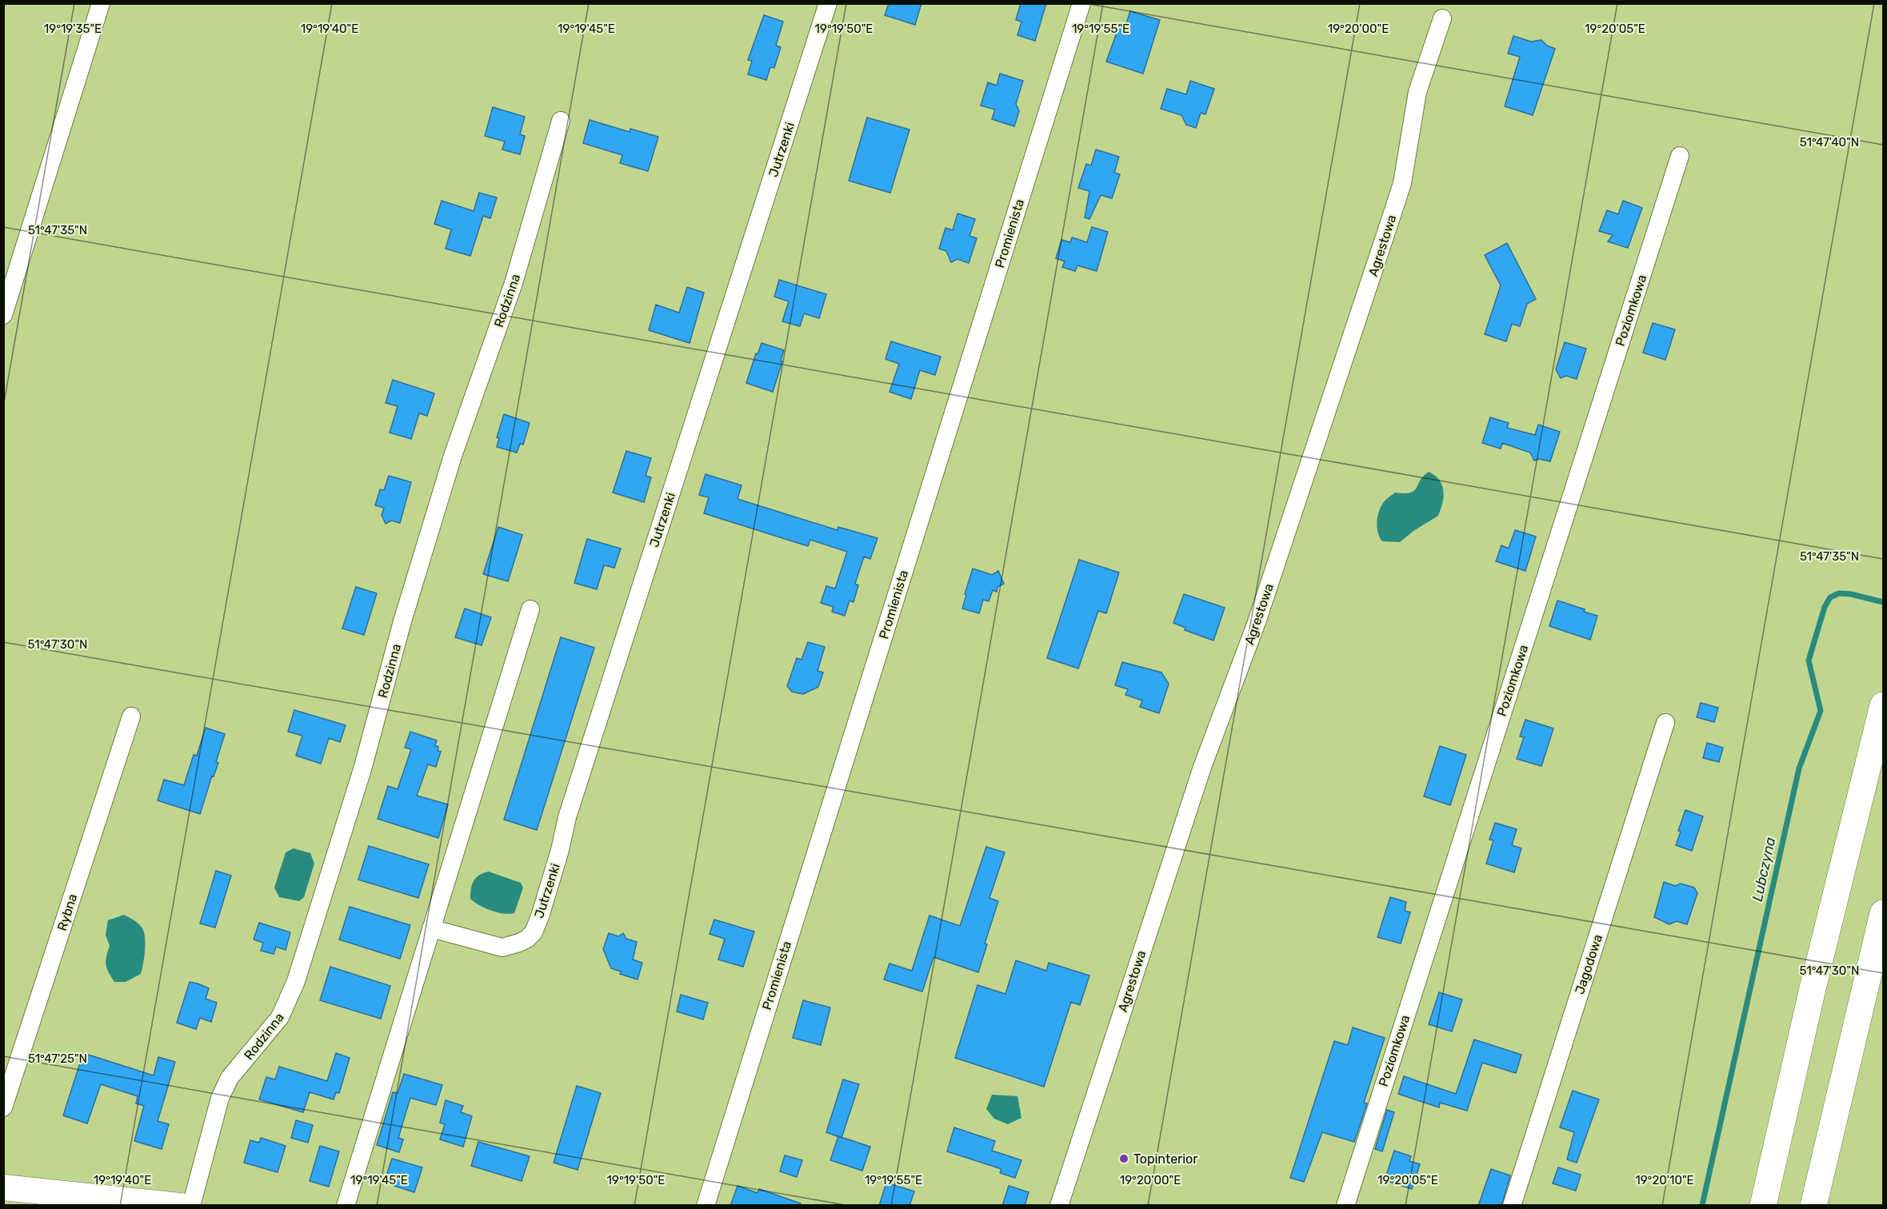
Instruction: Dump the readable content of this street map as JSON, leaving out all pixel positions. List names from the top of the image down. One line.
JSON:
{"streets":{"street":["Jutrzenki","Promienista","Agrestowa","Rodzinna","Poziomkowa","Rybna","Jagodowa"]},"water":["Lubczyna"],"places":["Topinterior"],"coordinates":["19°19'35\"E","19°19'40\"E","19°19'45\"E","19°19'50\"E","19°19'55\"E","19°20'00\"E","19°20'05\"E","51°47'40\"N","51°47'35\"N","51°47'30\"N","51°47'25\"N","19°20'10\"E"]}
